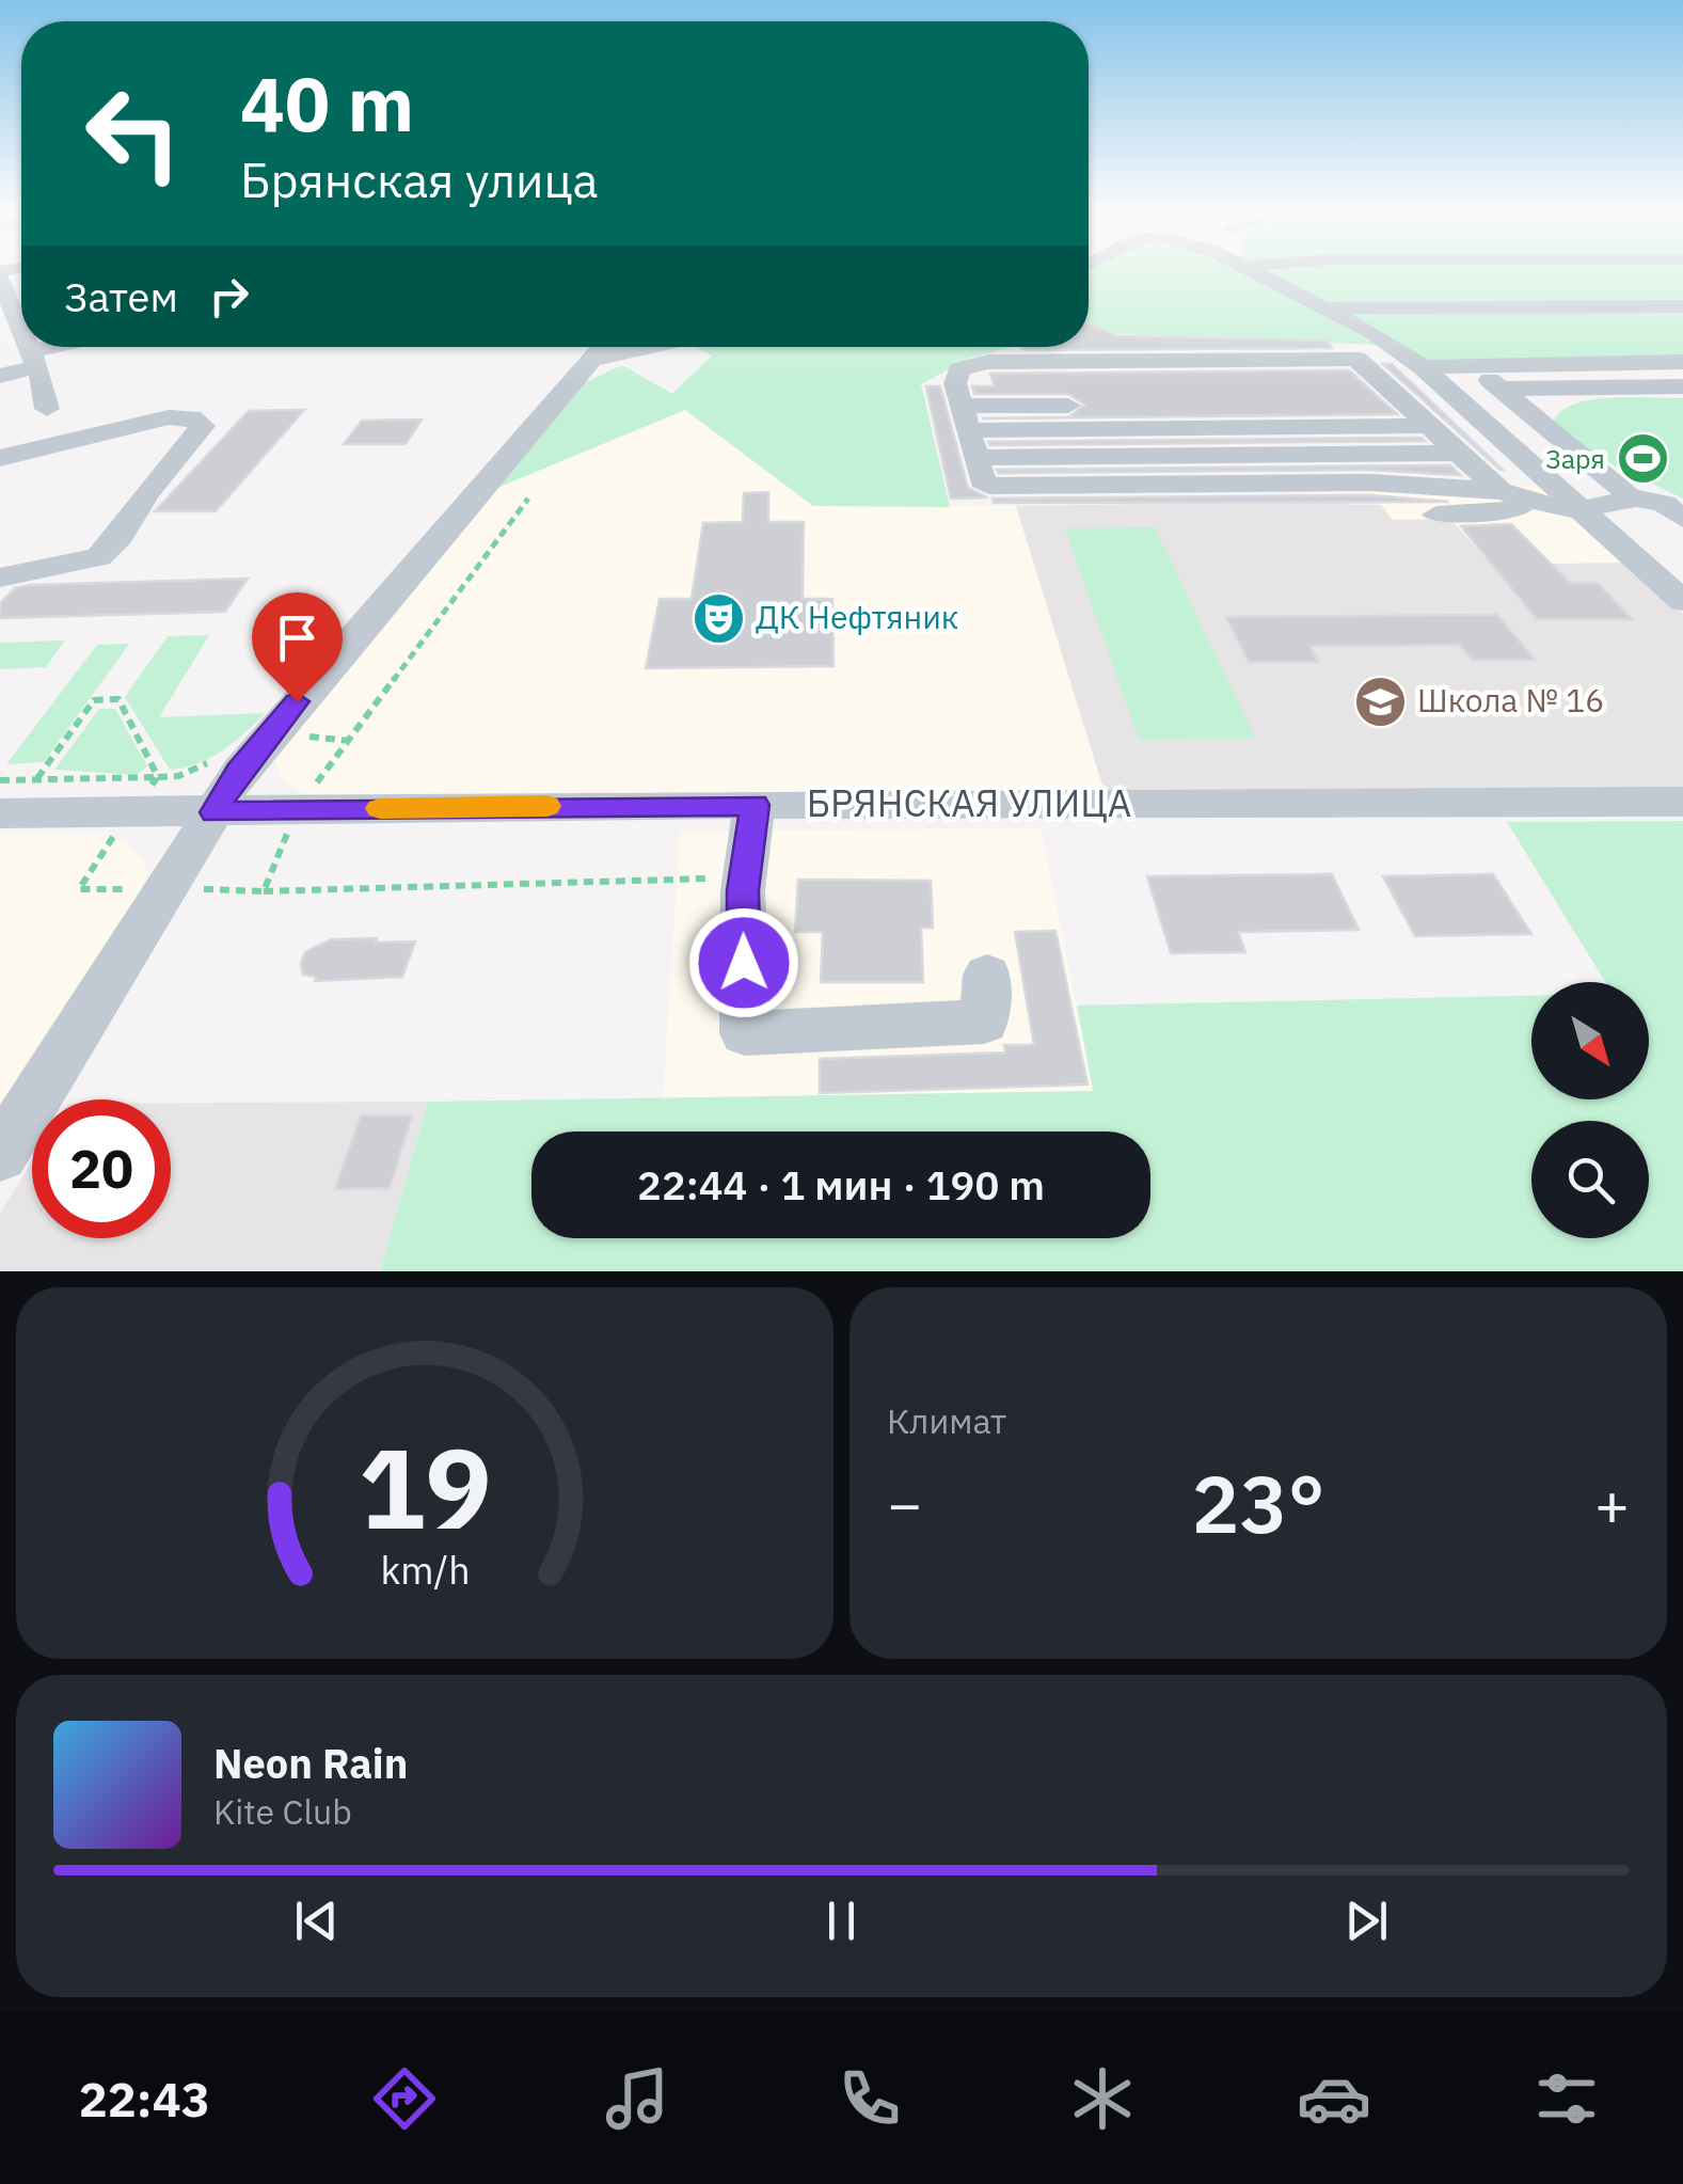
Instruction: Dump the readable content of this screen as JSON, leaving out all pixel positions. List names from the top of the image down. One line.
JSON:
{"streets":{"street":["БРЯНСКАЯ УЛИЦА"]},"places":{"sports":["Заря"],"theatre":["ДК Нефтяник"],"school or university":["Школа № 16"]},"north":"bottom right","page":{"turn":["40 m","Брянская улица"],"then":"Затем","limit":"20","trip":"22:44 · 1 мин · 190 m","tile":"Климат","heat":["−","23°","+"],"song":["Neon Rain","Kite Club"],"tabs":"22:43","gauge":["19","km/h"]}}
